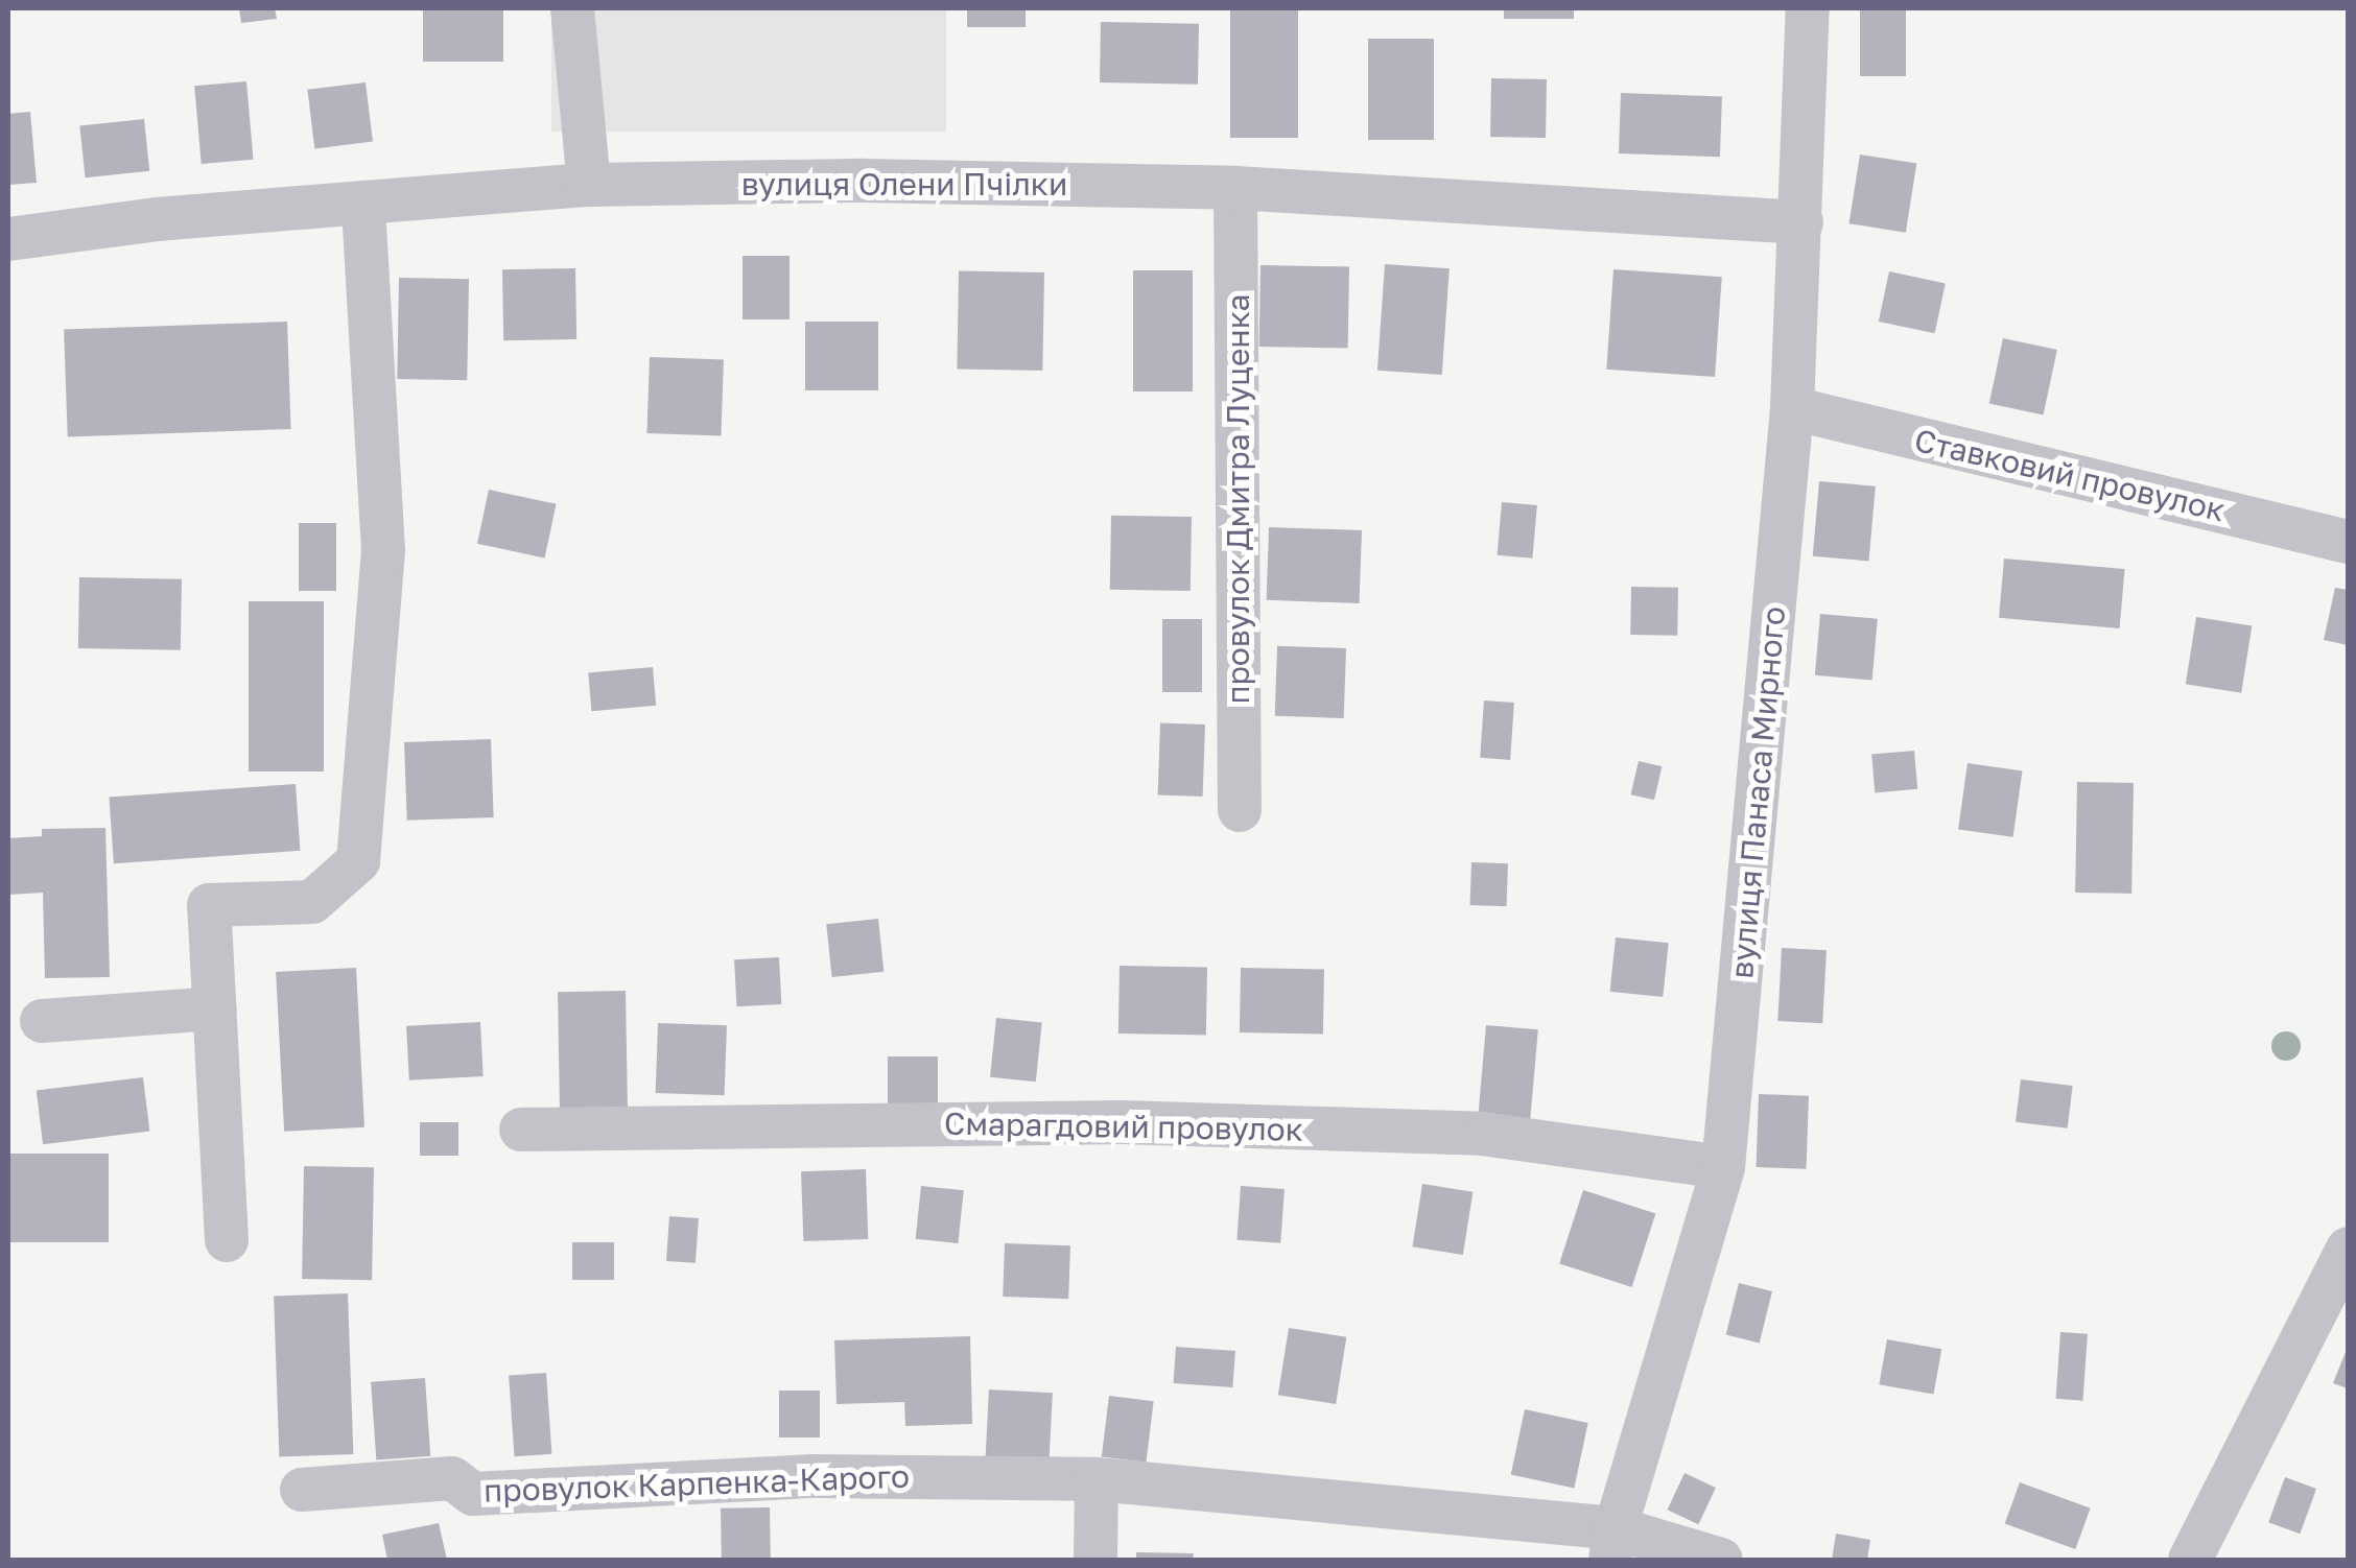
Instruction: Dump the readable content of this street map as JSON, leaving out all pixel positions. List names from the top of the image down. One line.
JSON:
{"streets":{"street":["вулиця Олени Пчілки","Ставковий провулок","провулок Дмитра Луценка","вулиця Панаса Мирного","Смарагдовий провулок","провулок Карпенка-Карого"]},"crossings":[["вулиця Олени Пчілки","провулок Дмитра Луценка"],["вулиця Олени Пчілки","вулиця Панаса Мирного"],["Ставковий провулок","вулиця Панаса Мирного"],["вулиця Панаса Мирного","Смарагдовий провулок"],["вулиця Панаса Мирного","провулок Карпенка-Карого"]]}
